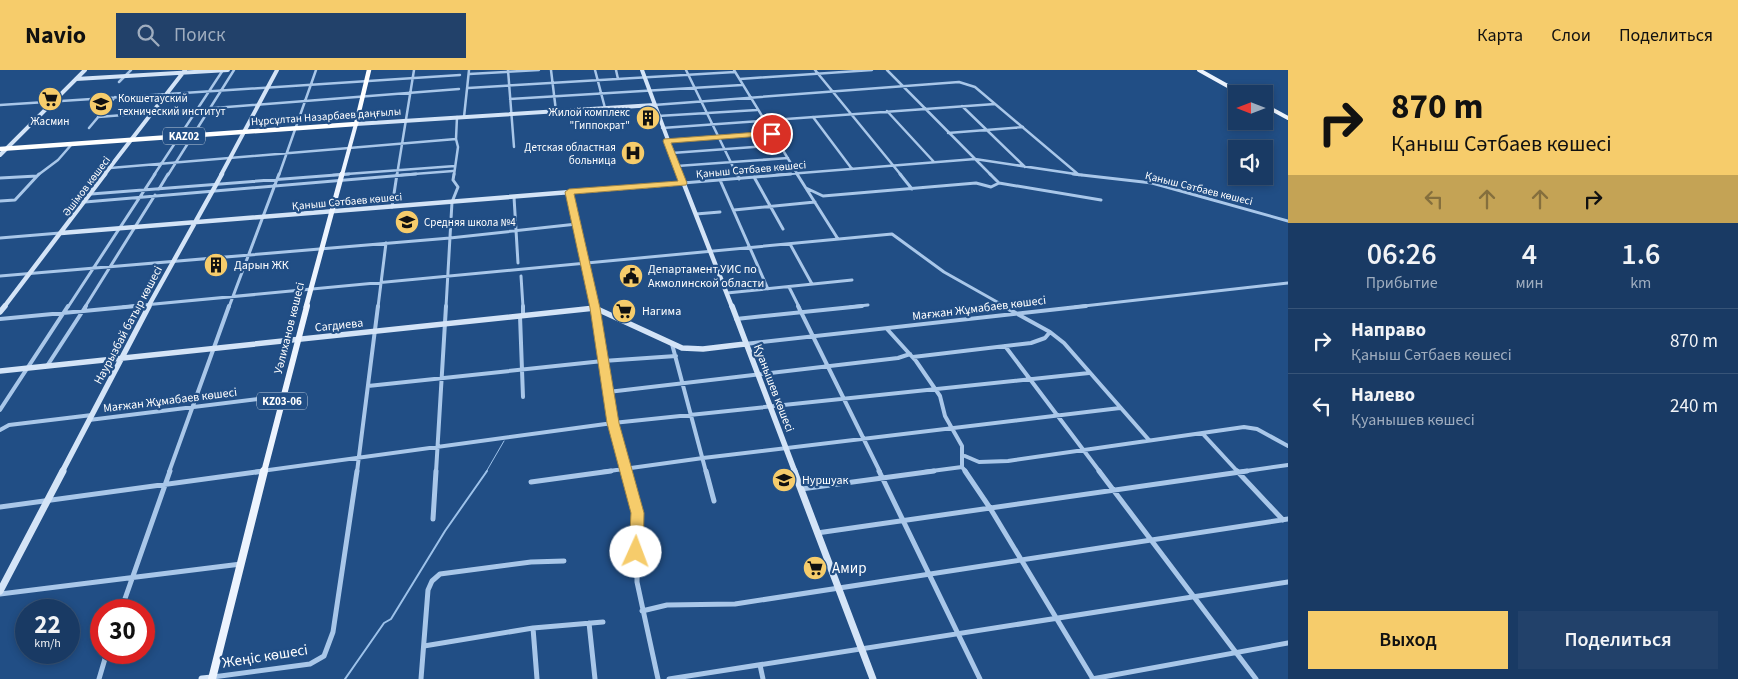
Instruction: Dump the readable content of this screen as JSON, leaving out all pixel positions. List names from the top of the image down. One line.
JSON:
{"streets":{"highway":["Нұрсұлтан Назарбаев даңғылы","KАZ02","Уәлиханов көшесі"],"main road":["KZ03-06"],"street":["Қаныш Сәтбаев көшесі","Әшімов көшесі","Мағжан Жұмабаев көшесі","Наурызбай батыр көшесі","Сагдиева","Қуанышев көшесі","Жеңіс көшесі"]},"crossings":[["Нұрсұлтан Назарбаев даңғылы","Әшімов көшесі"],["Нұрсұлтан Назарбаев даңғылы","Наурызбай батыр көшесі"],["Нұрсұлтан Назарбаев даңғылы","Уәлиханов көшесі"],["Нұрсұлтан Назарбаев даңғылы","Қуанышев көшесі"],["Қаныш Сәтбаев көшесі","Әшімов көшесі"],["Қаныш Сәтбаев көшесі","Наурызбай батыр көшесі"],["Қаныш Сәтбаев көшесі","Уәлиханов көшесі"],["Қаныш Сәтбаев көшесі","Қуанышев көшесі"],["Мағжан Жұмабаев көшесі","Наурызбай батыр көшесі"],["Мағжан Жұмабаев көшесі","Уәлиханов көшесі"],["Мағжан Жұмабаев көшесі","Қуанышев көшесі"],["Наурызбай батыр көшесі","Сагдиева"],["Сагдиева","Уәлиханов көшесі"],["Уәлиханов көшесі","Жеңіс көшесі"]],"places":{"supermarket":["Жасмин","Нагима","Амир"],"school or university":["Кокшетауский технический институт","Средняя школа №4","Нуршуак"],"building":["Жилой комплекс \"Гиппократ\"","Дарын ЖК"],"hospital":["Детская областная больница"],"public building":["Департамент УИС по Акмолинской области"]},"north":"left","page":{"header":"Navio","search":"Поиск","nav":["Карта","Слои","Поделиться"],"turn":["870 m","Қаныш Сәтбаев көшесі"],"eta":["06:26","Прибытие","4","мин","1.6","km"],"list":[{"name":"Направо","note":"Қаныш Сәтбаев көшесі","value":"870 m"},{"name":"Налево","note":"Қуанышев көшесі","value":"240 m"}],"speed":"22 km/h","limit":"30","buttons":["Выход","Поделиться"]}}
